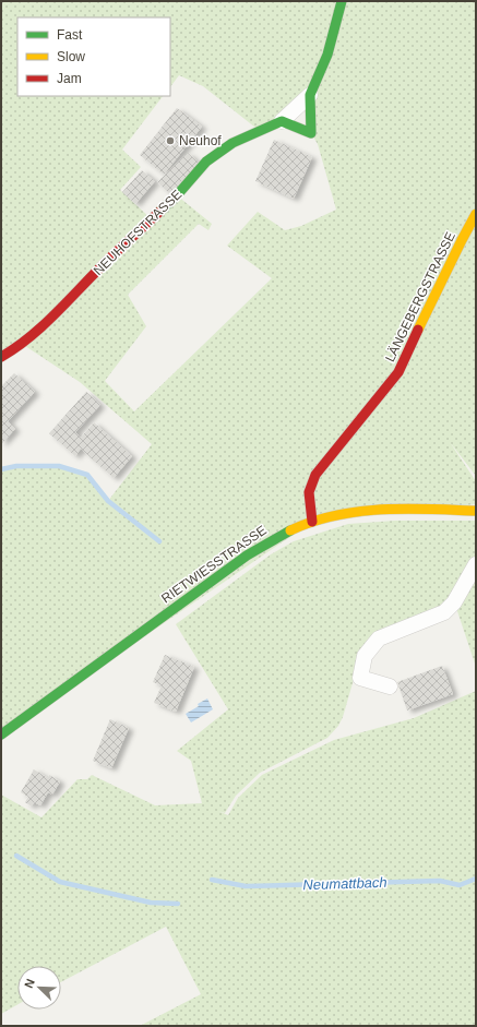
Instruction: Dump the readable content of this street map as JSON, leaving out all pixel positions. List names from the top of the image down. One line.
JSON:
{"streets":{"street":["NEUHOFSTRASSE","LÄNGEBERGSTRASSE","RIETWIESSTRASSE"]},"crossings":[["LÄNGEBERGSTRASSE","RIETWIESSTRASSE"]],"water":["Neumattbach"],"places":["Neuhof"],"legend":["Fast","Slow","Jam"],"north":"top left"}
